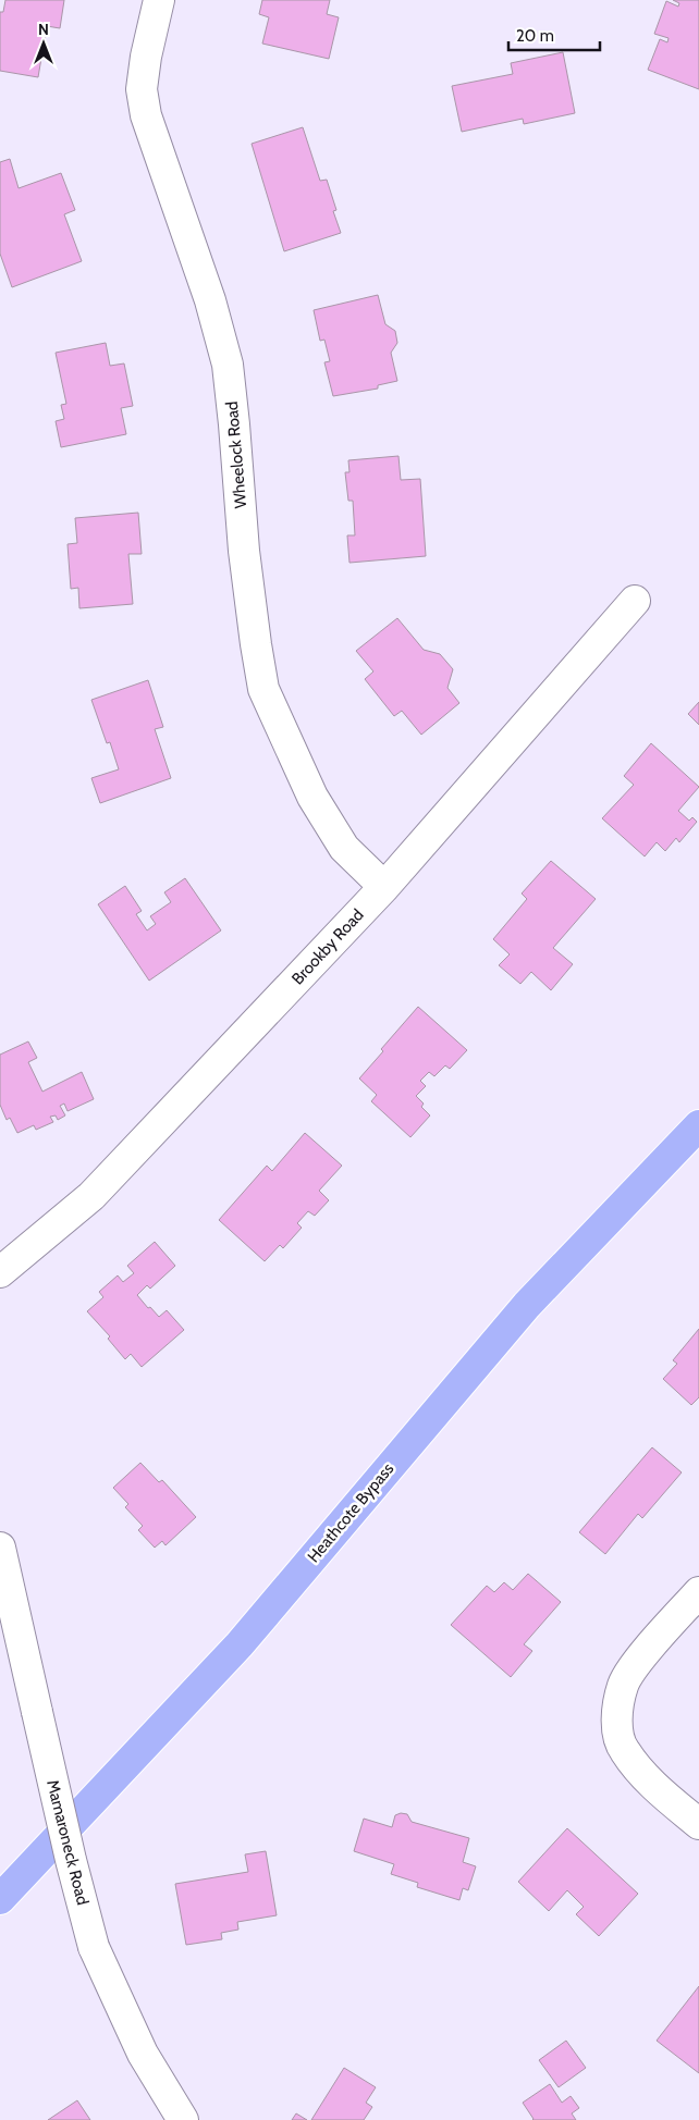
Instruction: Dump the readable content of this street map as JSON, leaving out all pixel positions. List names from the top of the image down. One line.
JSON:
{"streets":{"main road":["Heathcote Bypass"],"street":["Wheelock Road","Brookby Road","Mamaroneck Road"]},"crossings":[["Wheelock Road","Brookby Road"]],"scale_bar":"20 m","north":"top"}
